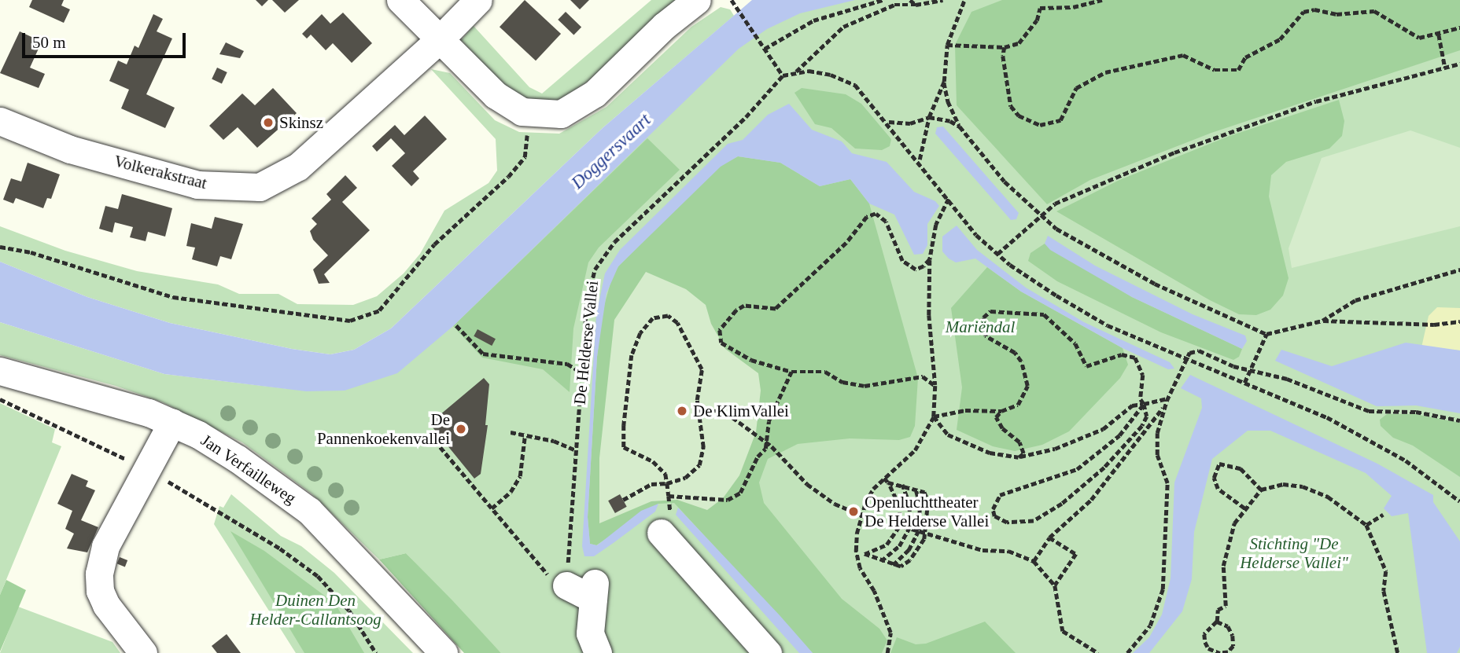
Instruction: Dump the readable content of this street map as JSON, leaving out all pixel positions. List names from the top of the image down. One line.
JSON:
{"streets":{"street":["Volkerakstraat","Jan Verfailleweg"],"path":["De Helderse Vallei"]},"water":["Doggersvaart"],"parks":["Mariëndal","Stichting \"De Helderse Vallei\"","Duinen Den Helder-Callantsoog"],"places":["Skinsz","De KlimVallei","De Pannenkoekenvallei","Openluchttheater De Helderse Vallei"],"scale_bar":"50 m"}
